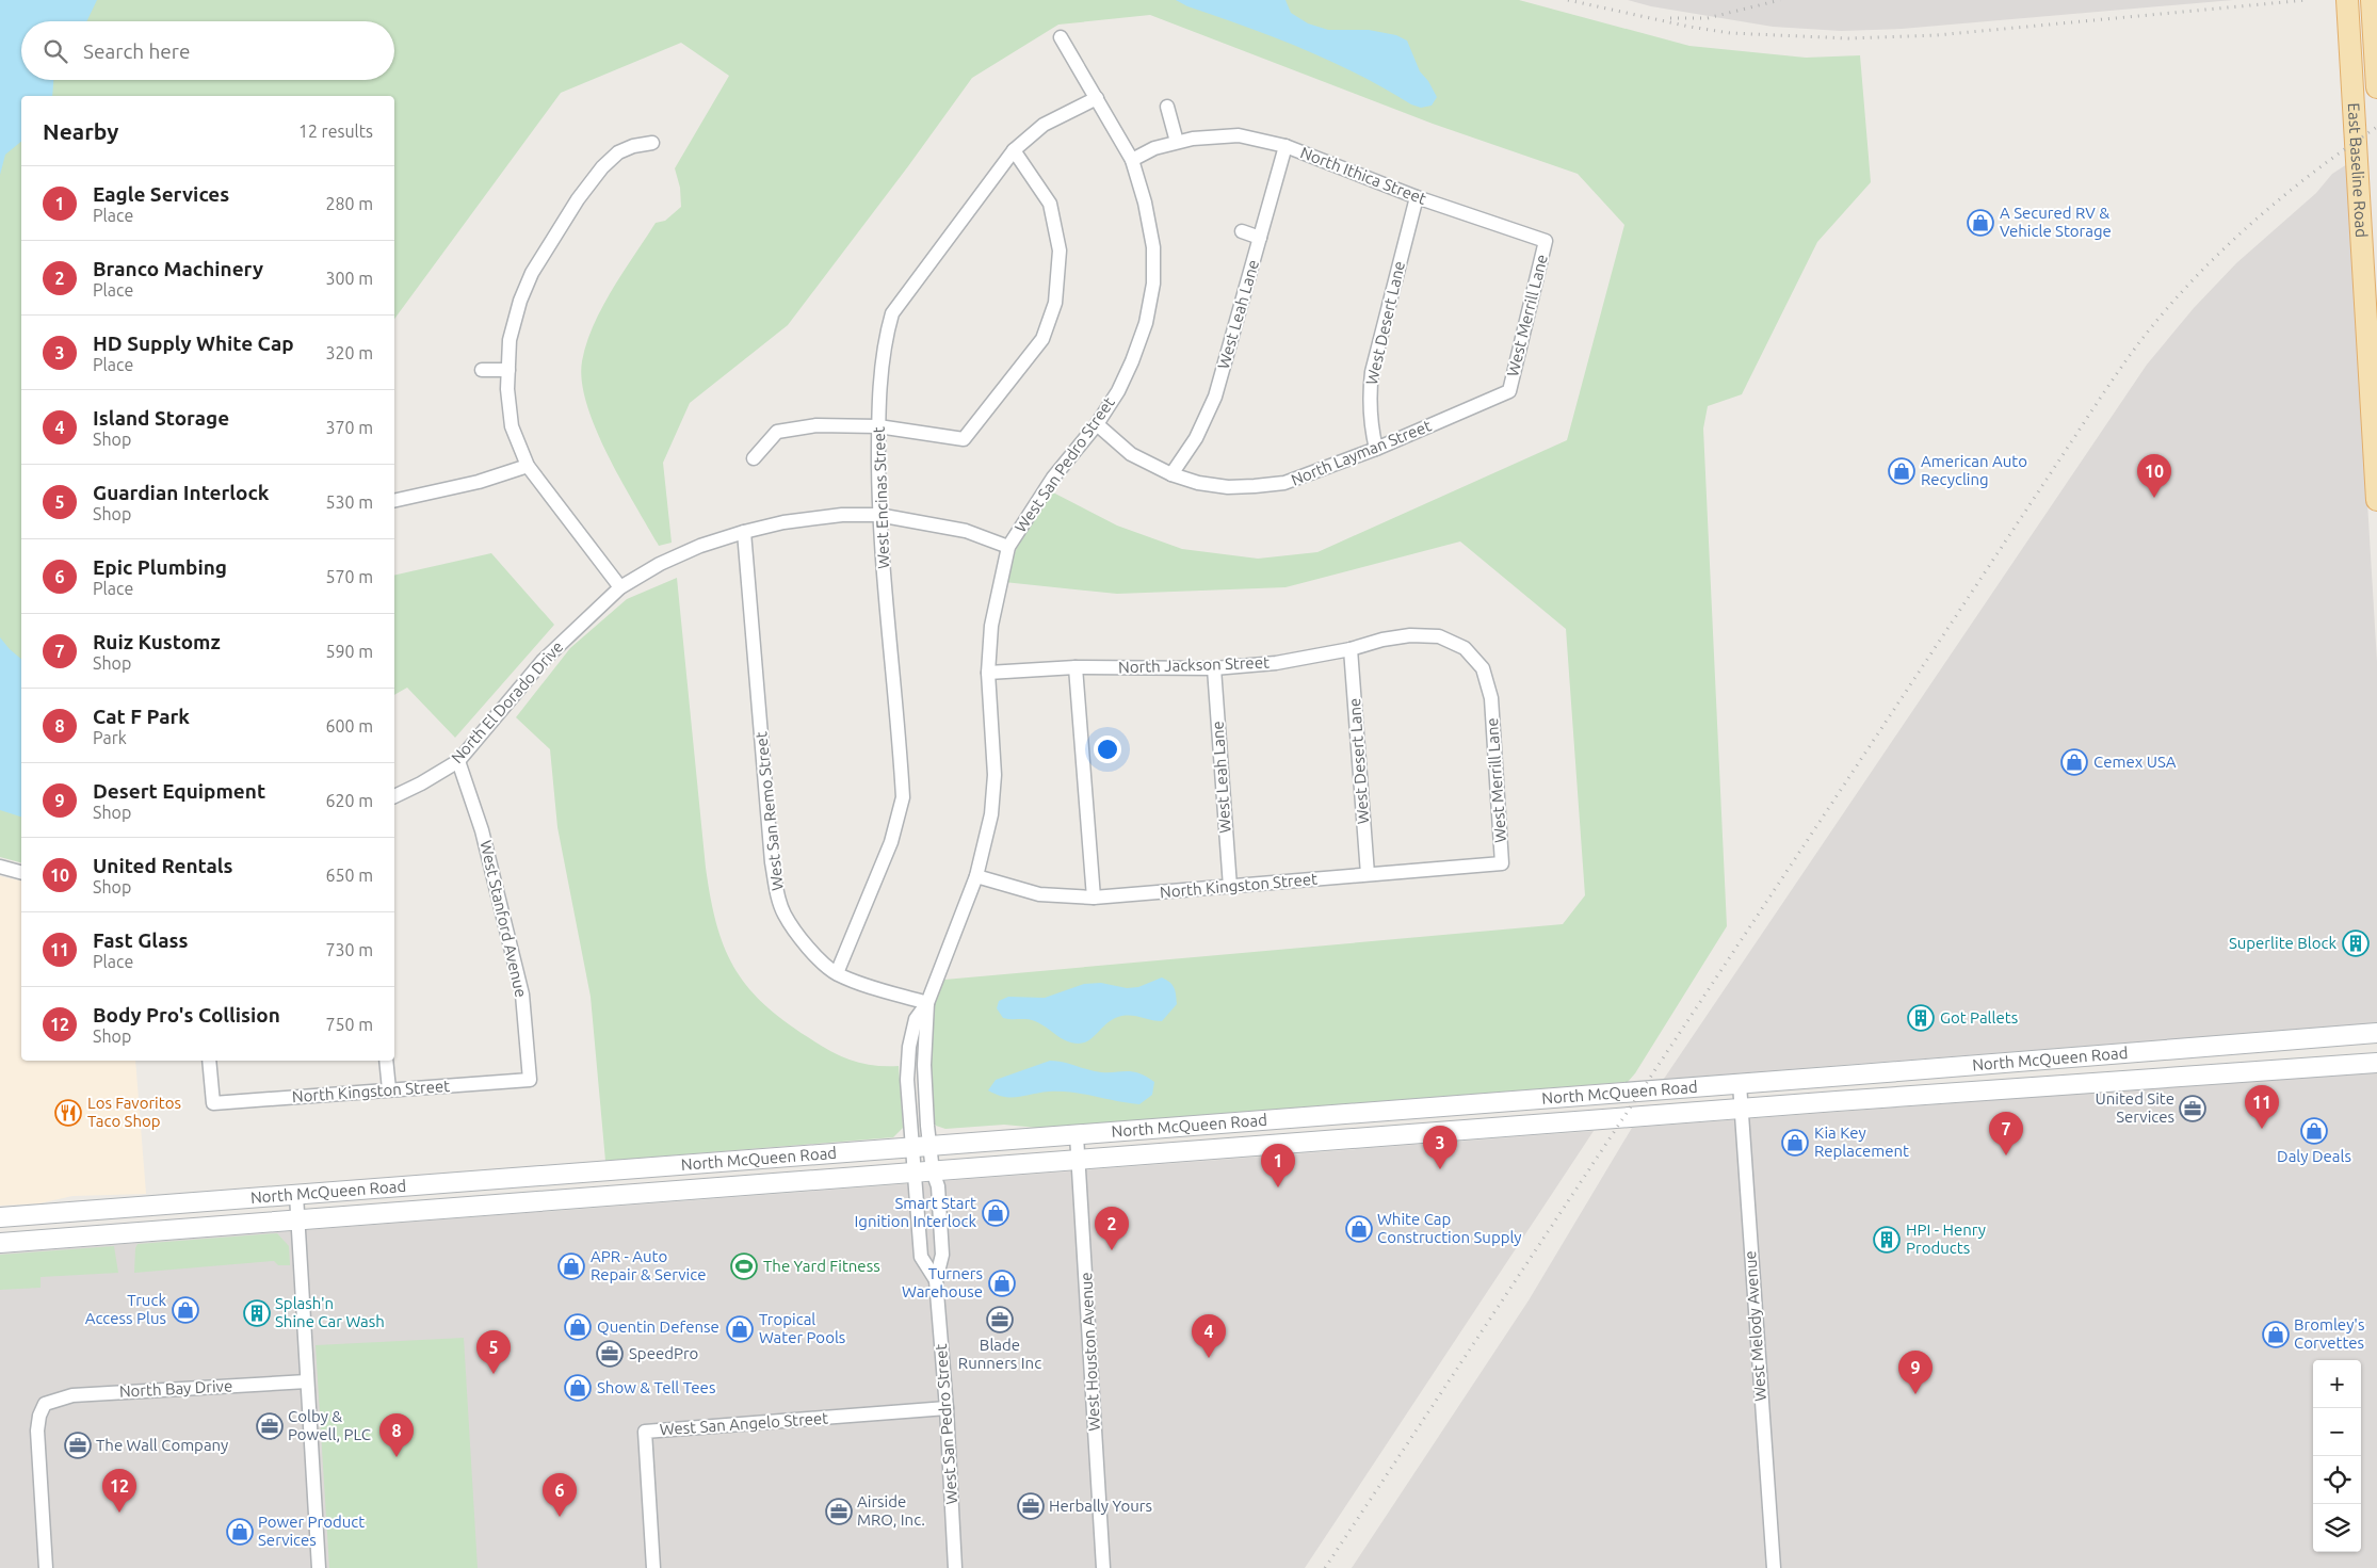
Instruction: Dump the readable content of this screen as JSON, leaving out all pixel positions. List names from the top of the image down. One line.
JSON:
{"streets":{"main road":["East Baseline Road","North McQueen Road"],"street":["North Ithica Street","West Leah Lane","West Merrill Lane","West Desert Lane","North Layman Street","West San Pedro Street","West Encinas Street","North Jackson Street","North El Dorado Drive","West San Remo Street","North Kingston Street","West Stanford Avenue","West Melody Avenue","West Houston Avenue","North Bay Drive","West San Angelo Street"]},"crossings":[["North Ithica Street","West Leah Lane"],["North Ithica Street","West Merrill Lane"],["North Ithica Street","West Desert Lane"],["North Ithica Street","West San Pedro Street"],["West Leah Lane","North Layman Street"],["West Leah Lane","North Jackson Street"],["West Leah Lane","North Kingston Street"],["West Merrill Lane","North Layman Street"],["West Merrill Lane","North Jackson Street"],["West Merrill Lane","North Kingston Street"],["West Desert Lane","North Layman Street"],["West Desert Lane","North Jackson Street"],["West Desert Lane","North Kingston Street"],["North Layman Street","West San Pedro Street"],["West San Pedro Street","West Encinas Street"],["West San Pedro Street","North Jackson Street"],["West San Pedro Street","North El Dorado Drive"],["West San Pedro Street","West San Remo Street"],["West San Pedro Street","North Kingston Street"],["West San Pedro Street","North McQueen Road"],["West San Pedro Street","West San Angelo Street"],["West Encinas Street","North El Dorado Drive"],["West Encinas Street","West San Remo Street"],["North El Dorado Drive","West San Remo Street"],["North El Dorado Drive","West Stanford Avenue"],["North Kingston Street","West Stanford Avenue"],["North McQueen Road","West Melody Avenue"],["North McQueen Road","West Houston Avenue"]],"places":{"shop":["A Secured RV & Vehicle Storage","American Auto Recycling","Cemex USA","Daly Deals","Kia Key Replacement","Smart Start Ignition Interlock","White Cap Construction Supply","APR - Auto Repair & Service","Turners Warehouse","Truck Access Plus","Quentin Defense","Tropical Water Pools","Bromley's Corvettes","Show & Tell Tees","Power Product Services"],"building":["Superlite Block","Got Pallets","HPI - Henry Products","Splash'n Shine Car Wash"],"office":["United Site Services","Blade Runners Inc","SpeedPro","Colby & Powell, PLC","The Wall Company","Herbally Yours","Airside MRO, Inc."],"restaurant":["Los Favoritos Taco Shop"],"sports":["The Yard Fitness"]},"page":{"search":"Search here","heading":["Nearby","12 results"],"list":[{"mark":"1","name":"Eagle Services","note":"Place","value":"280 m"},{"mark":"2","name":"Branco Machinery","note":"Place","value":"300 m"},{"mark":"3","name":"HD Supply White Cap","note":"Place","value":"320 m"},{"mark":"4","name":"Island Storage","note":"Shop","value":"370 m"},{"mark":"5","name":"Guardian Interlock","note":"Shop","value":"530 m"},{"mark":"6","name":"Epic Plumbing","note":"Place","value":"570 m"},{"mark":"7","name":"Ruiz Kustomz","note":"Shop","value":"590 m"},{"mark":"8","name":"Cat F Park","note":"Park","value":"600 m"},{"mark":"9","name":"Desert Equipment","note":"Shop","value":"620 m"},{"mark":"10","name":"United Rentals","note":"Shop","value":"650 m"},{"mark":"11","name":"Fast Glass","note":"Place","value":"730 m"},{"mark":"12","name":"Body Pro's Collision","note":"Shop","value":"750 m"}],"pins":["10","11","7","3","1","2","4","5","9","8","12","6"],"map_buttons":["+","−"]}}
